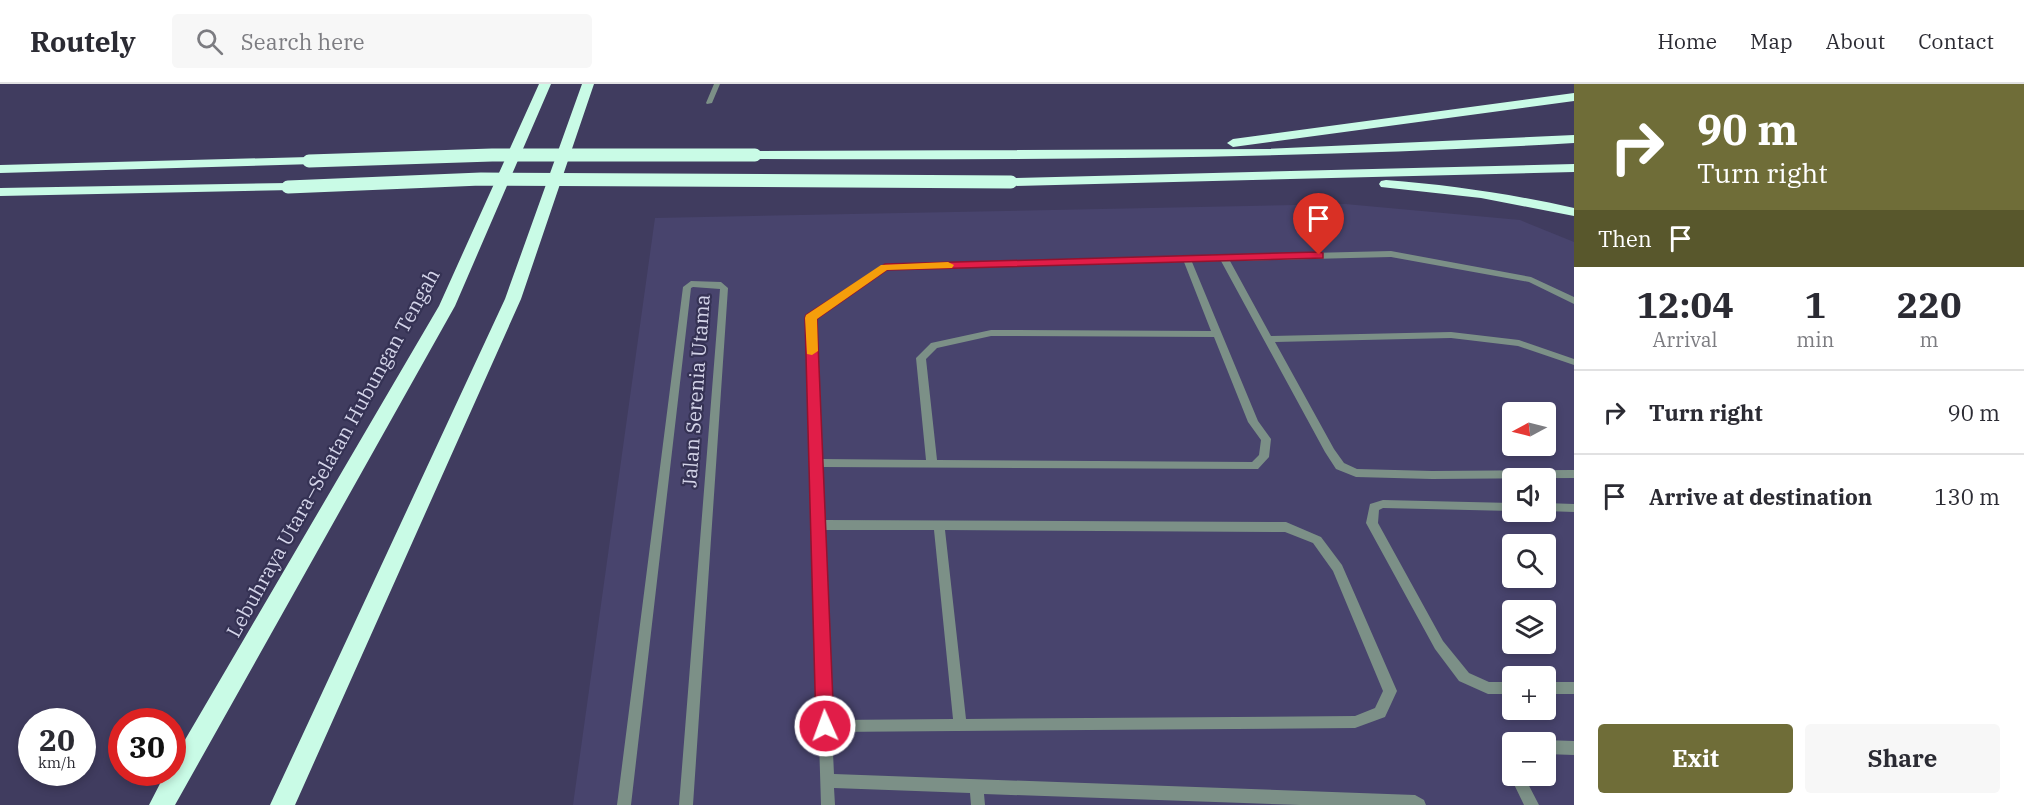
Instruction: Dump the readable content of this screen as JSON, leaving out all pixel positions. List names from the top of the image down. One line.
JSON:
{"streets":{"highway":["Lebuhraya Utara–Selatan Hubungan Tengah"],"street":["Jalan Serenia Utama"]},"north":"left","page":{"header":"Routely","search":"Search here","nav":["Home","Map","About","Contact"],"turn":["90 m","Turn right"],"then":"Then","eta":["12:04","Arrival","1","min","220","m"],"list":[{"name":"Turn right","value":"90 m"},{"name":"Arrive at destination","value":"130 m"}],"map_buttons":["+","−"],"speed":"20 km/h","limit":"30","buttons":["Exit","Share"]}}
